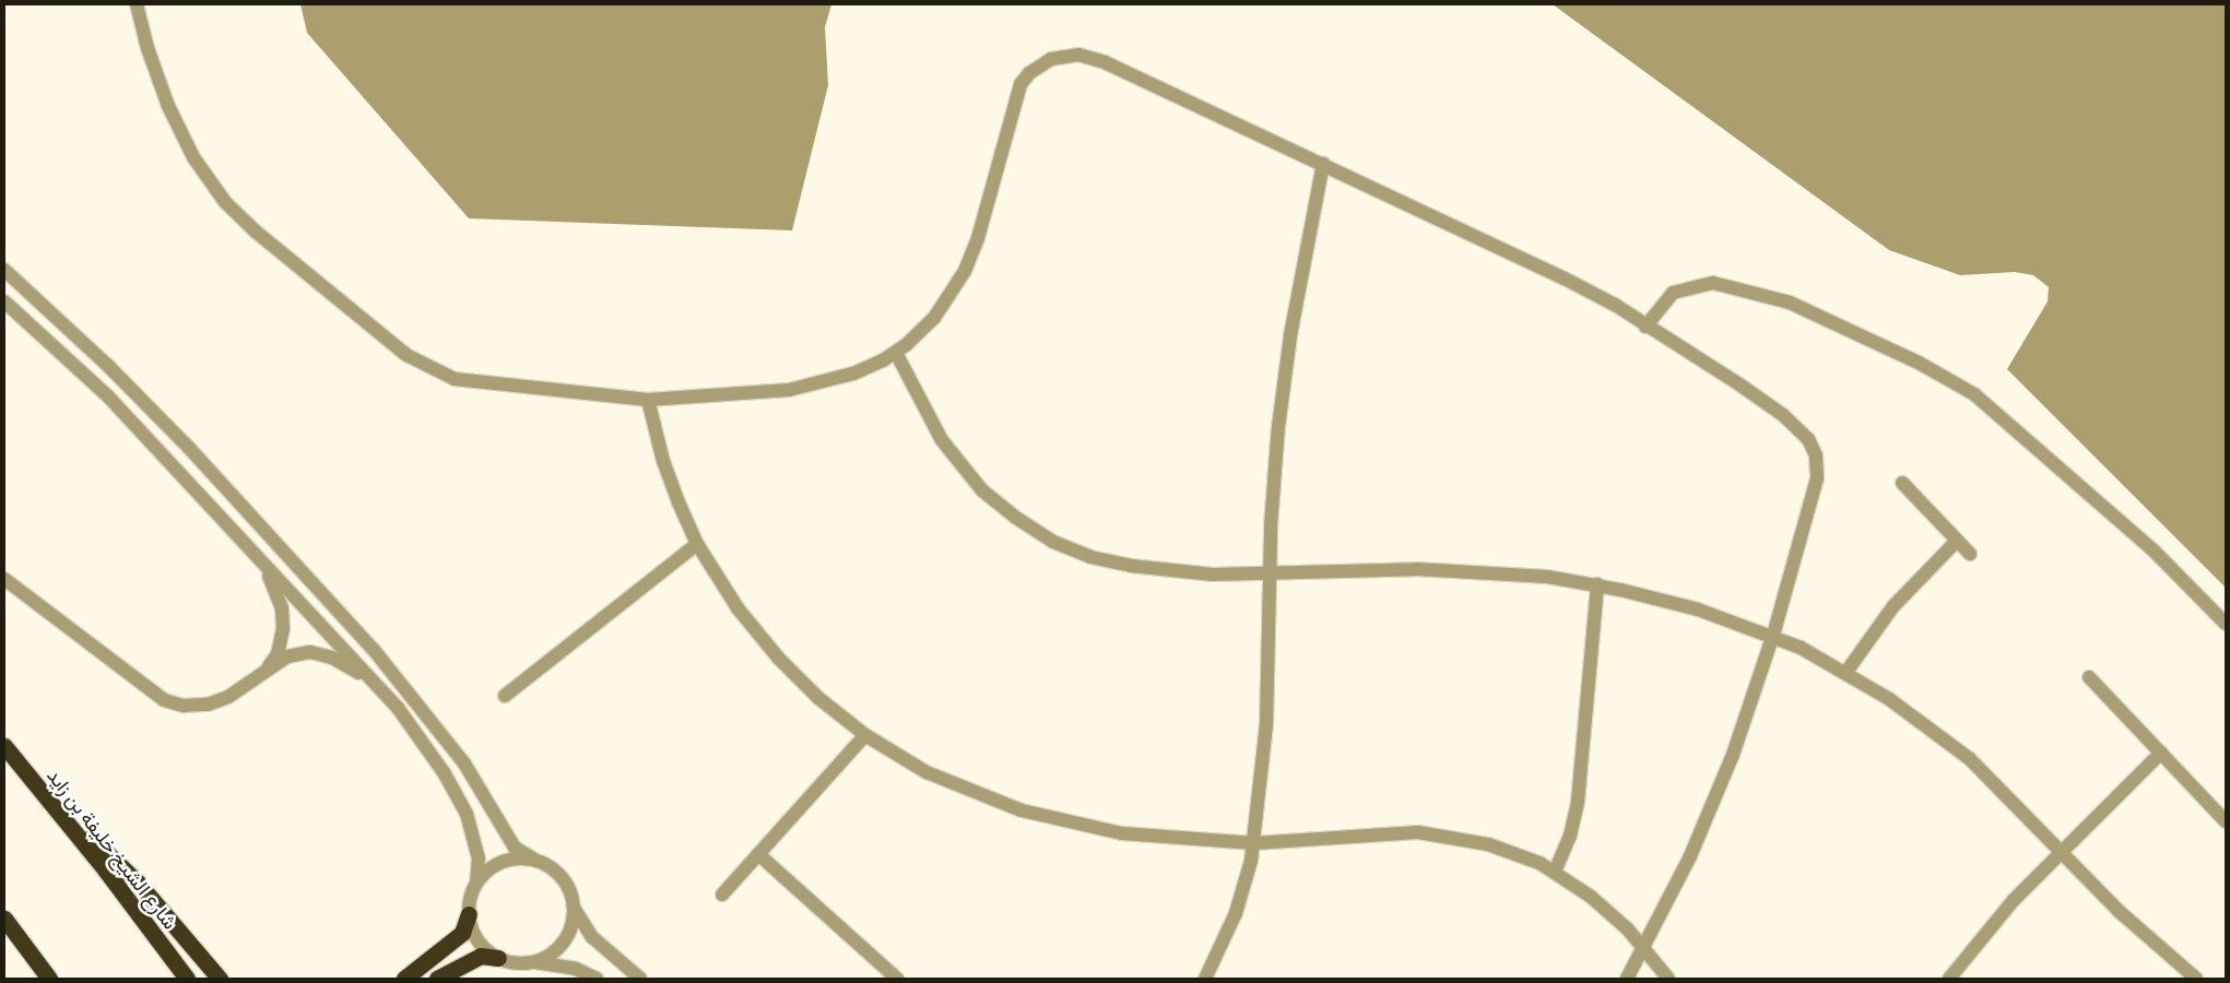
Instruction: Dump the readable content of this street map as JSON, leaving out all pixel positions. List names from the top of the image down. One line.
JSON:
{"streets":{"highway":["شارع الشيخ خليفة بن زايد"]}}
